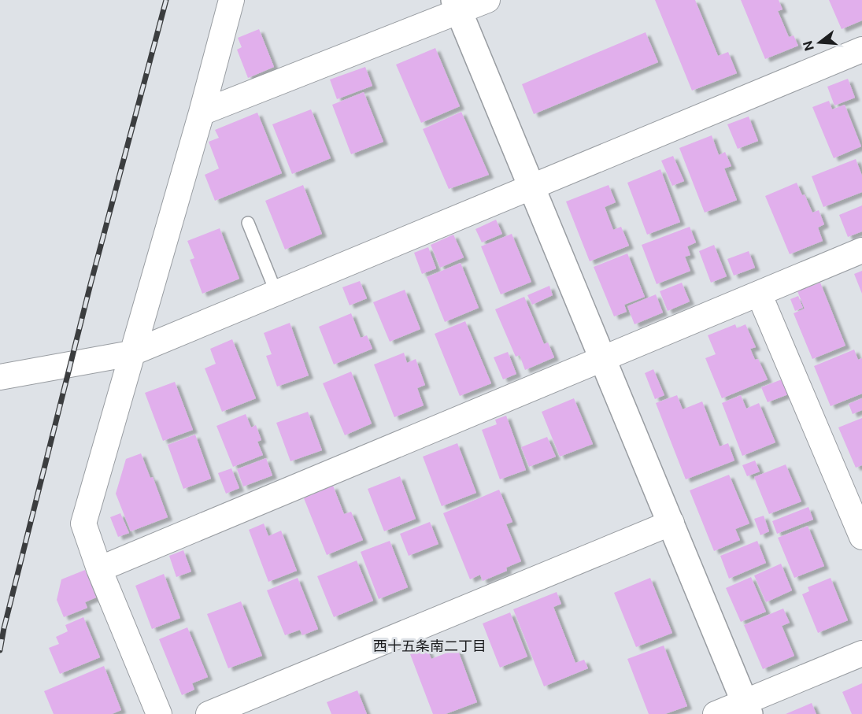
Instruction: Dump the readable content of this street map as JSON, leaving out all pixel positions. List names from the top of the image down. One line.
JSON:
{"districts":["西十五条南二丁目"],"north":"left"}
